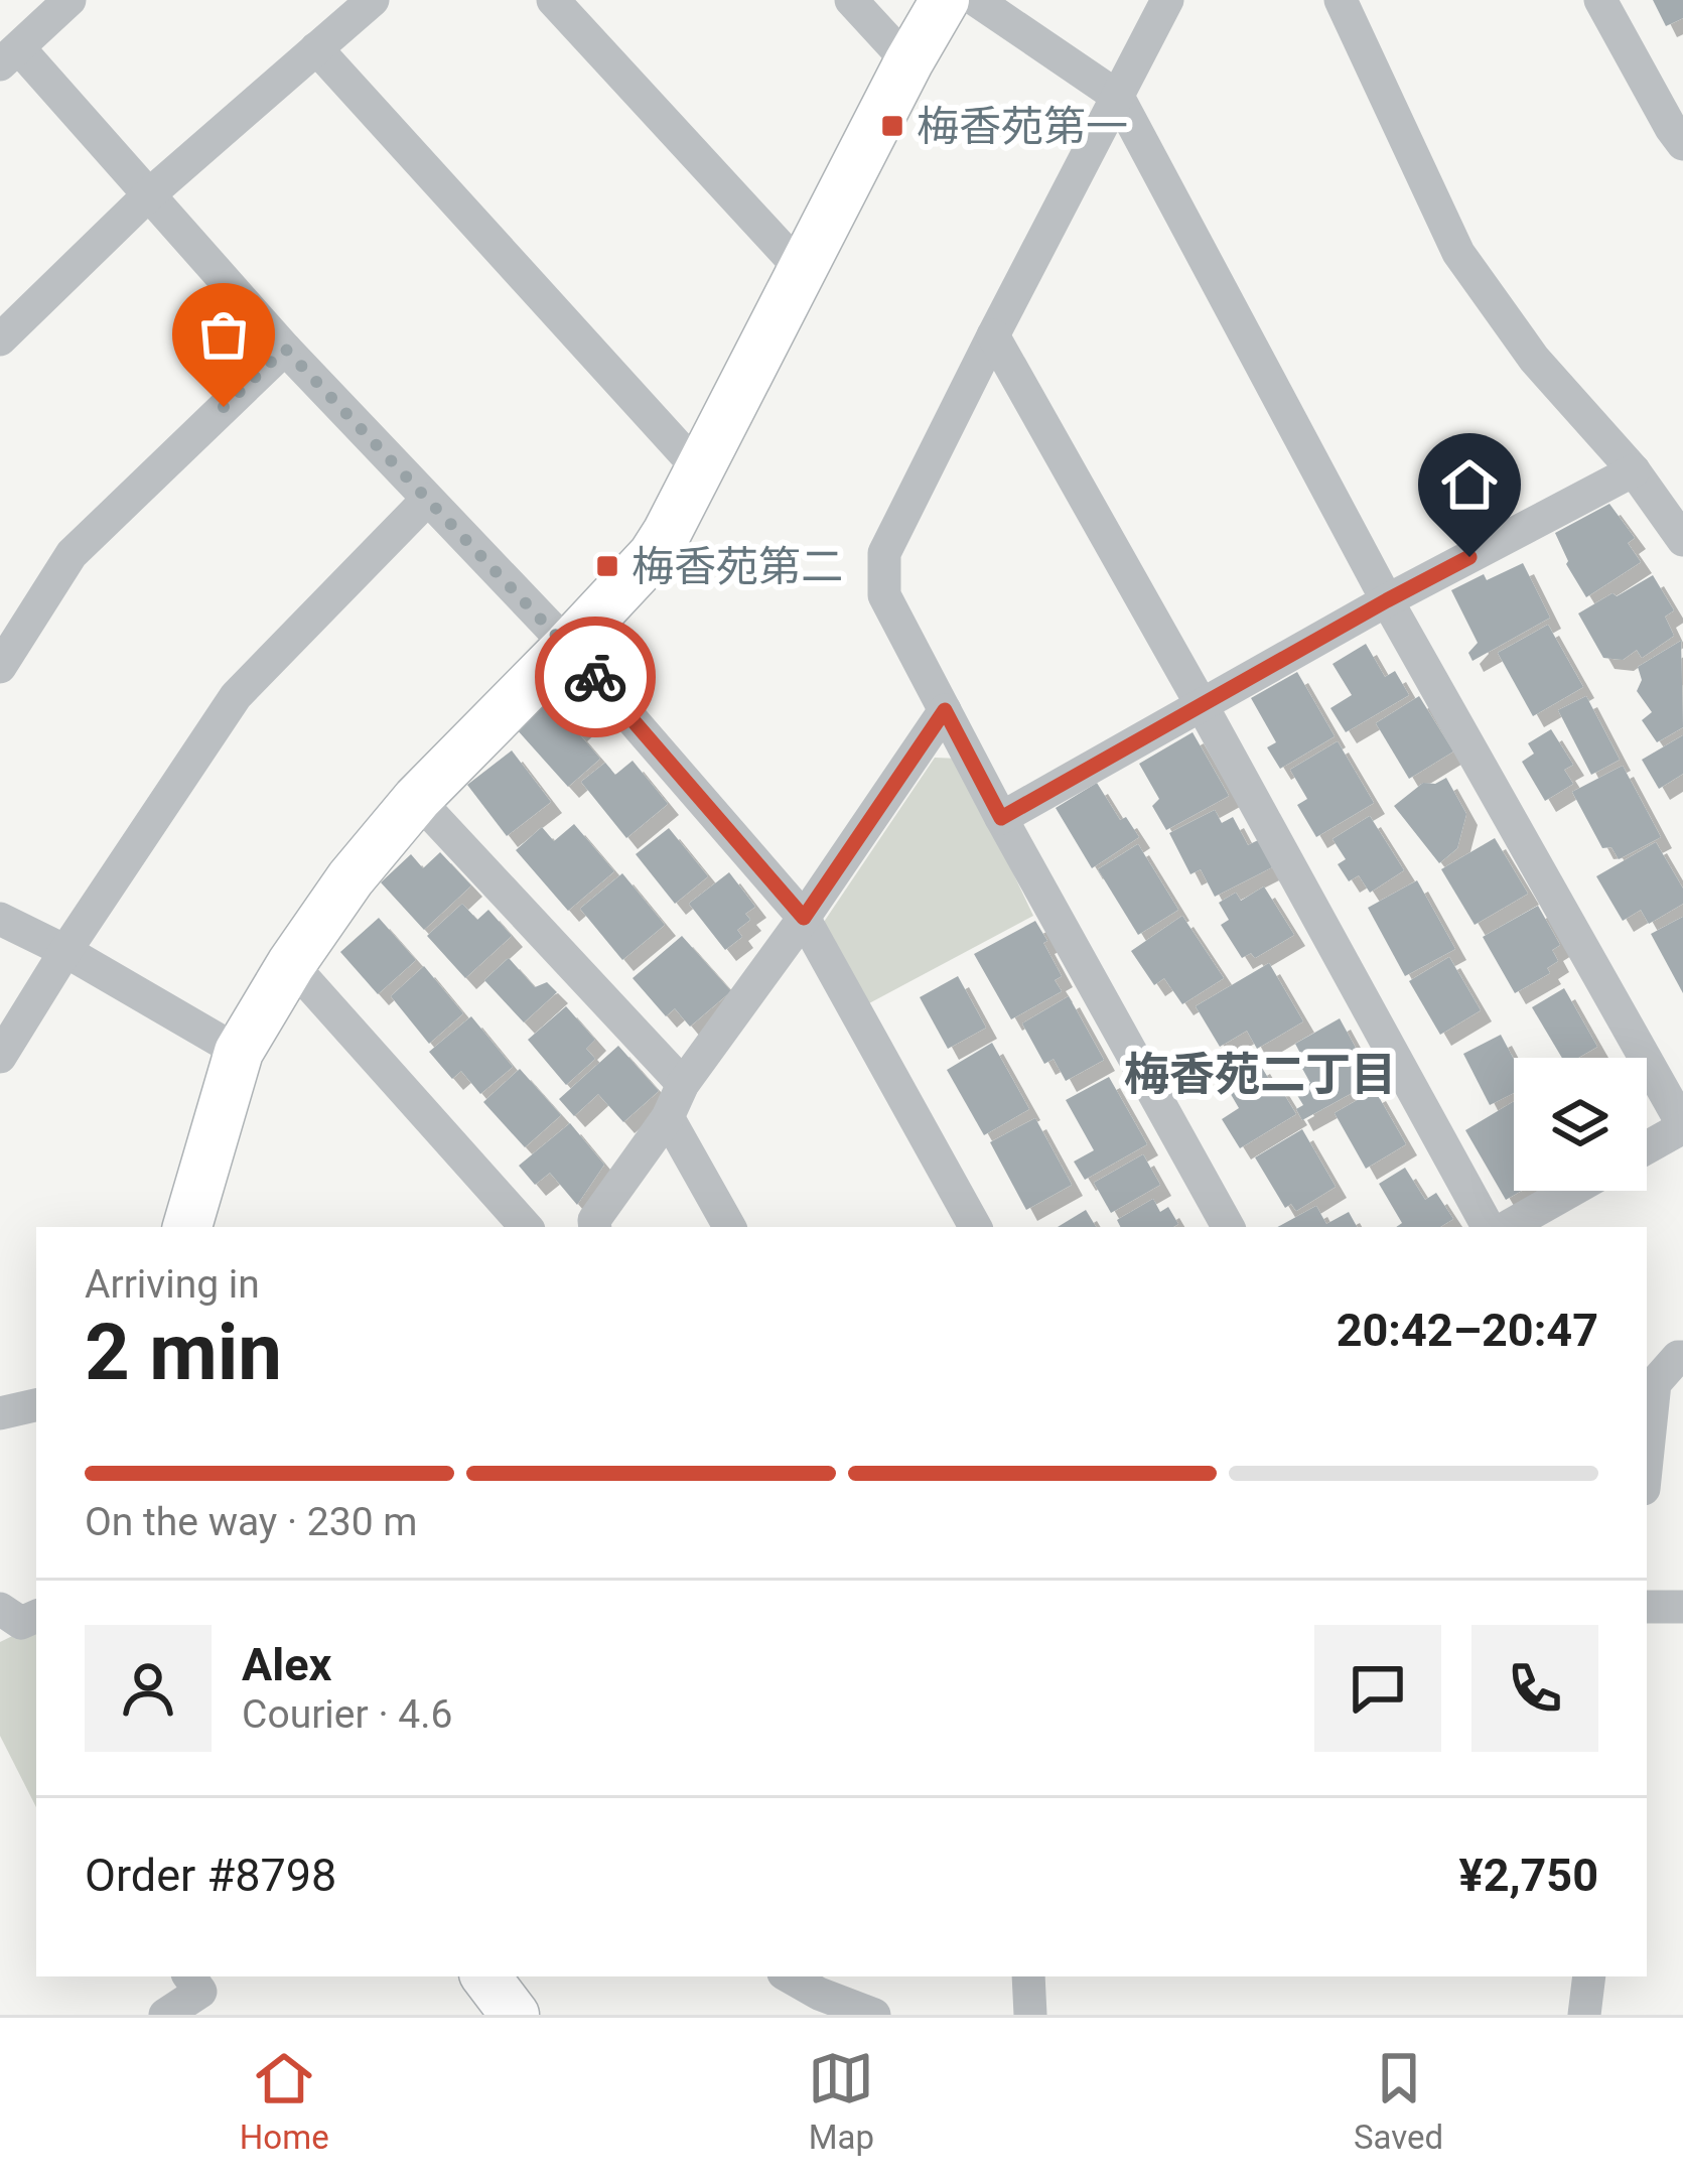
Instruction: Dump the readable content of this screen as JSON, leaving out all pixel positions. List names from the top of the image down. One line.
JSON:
{"districts":["梅香苑二丁目"],"places":{"transit":["梅香苑第一","梅香苑第二"]},"page":{"heading":["2 min","Arriving in","20:42–20:47"],"panel":["Alex","Courier · 4.6","Order #8798","¥2,750"],"bar":"On the way · 230 m","tabs":["Home","Map","Saved"]}}
